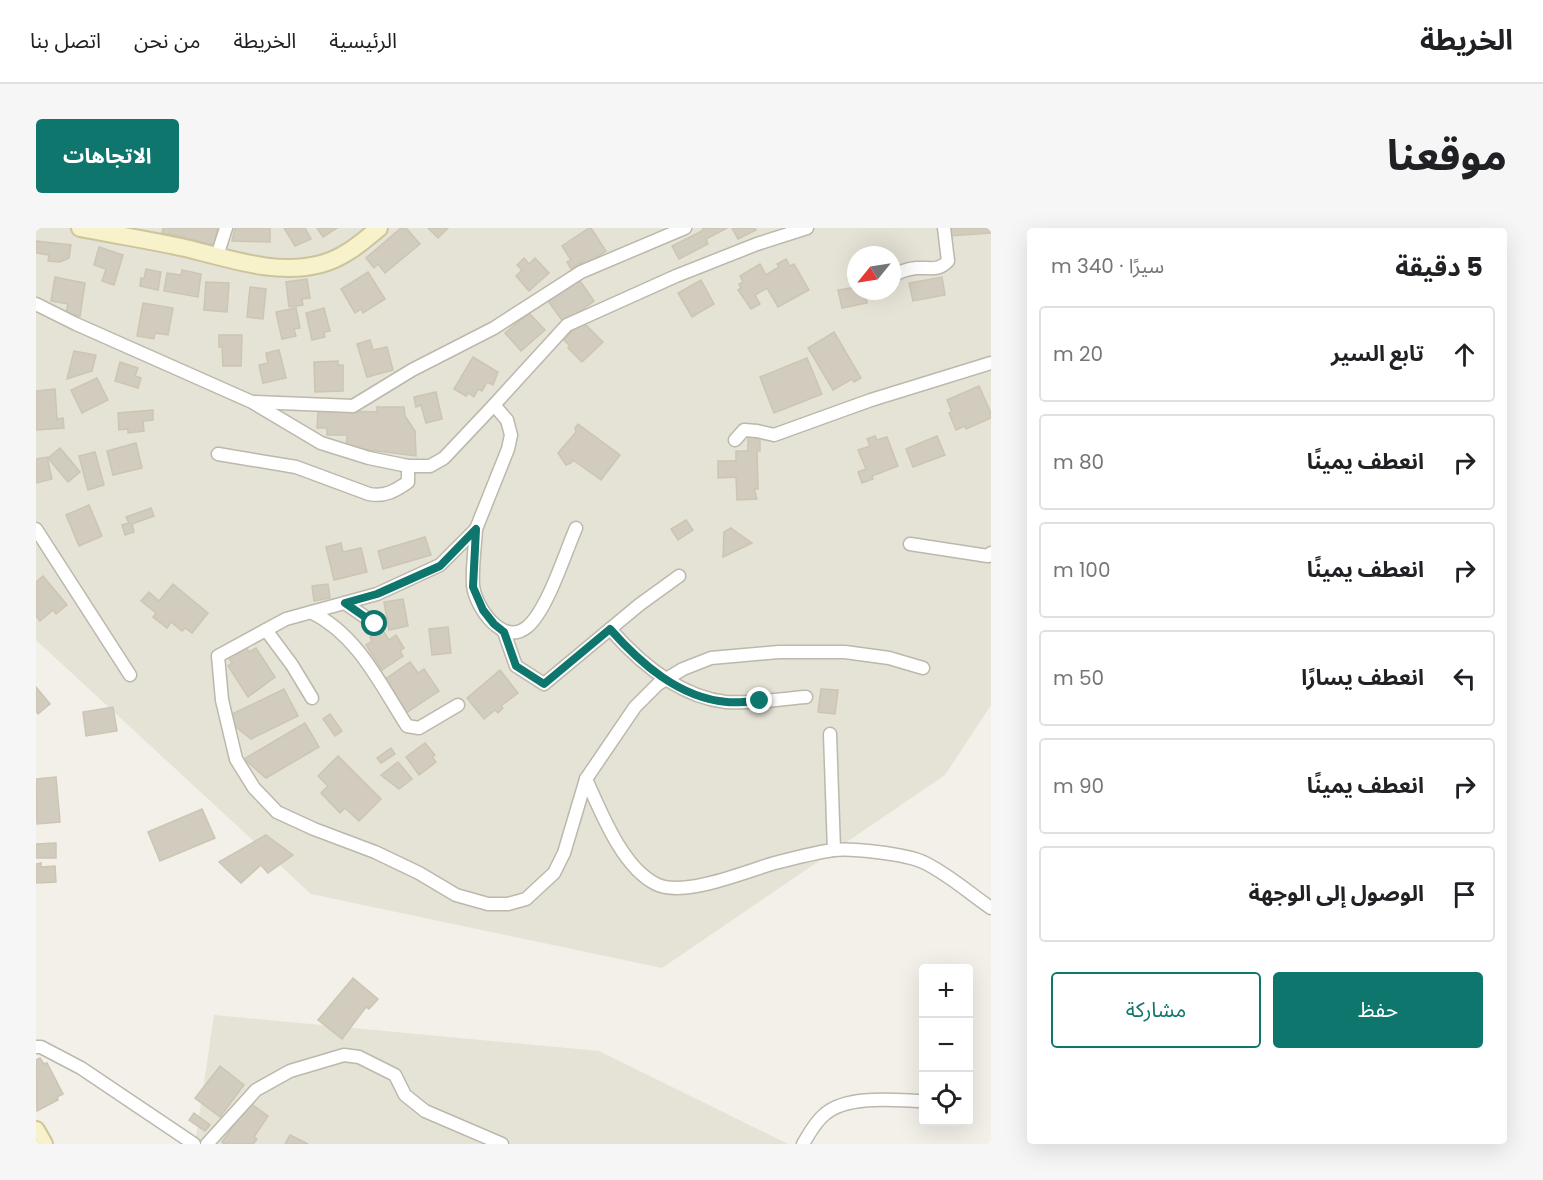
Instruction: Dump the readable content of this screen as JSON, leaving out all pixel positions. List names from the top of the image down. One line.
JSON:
{"north":"bottom left","page":{"header":"الخريطة","nav":["الرئيسية","الخريطة","من نحن","اتصل بنا"],"title":"موقعنا","buttons":["الاتجاهات",["حفظ","مشاركة"]],"heading":["5 دقيقة","سيرًا · 340 m"],"list":[["تابع السير","20 m"],["انعطف يمينًا","80 m"],["انعطف يمينًا","100 m"],["انعطف يسارًا","50 m"],["انعطف يمينًا","90 m"],"الوصول إلى الوجهة"],"map_buttons":["+","−"]}}
